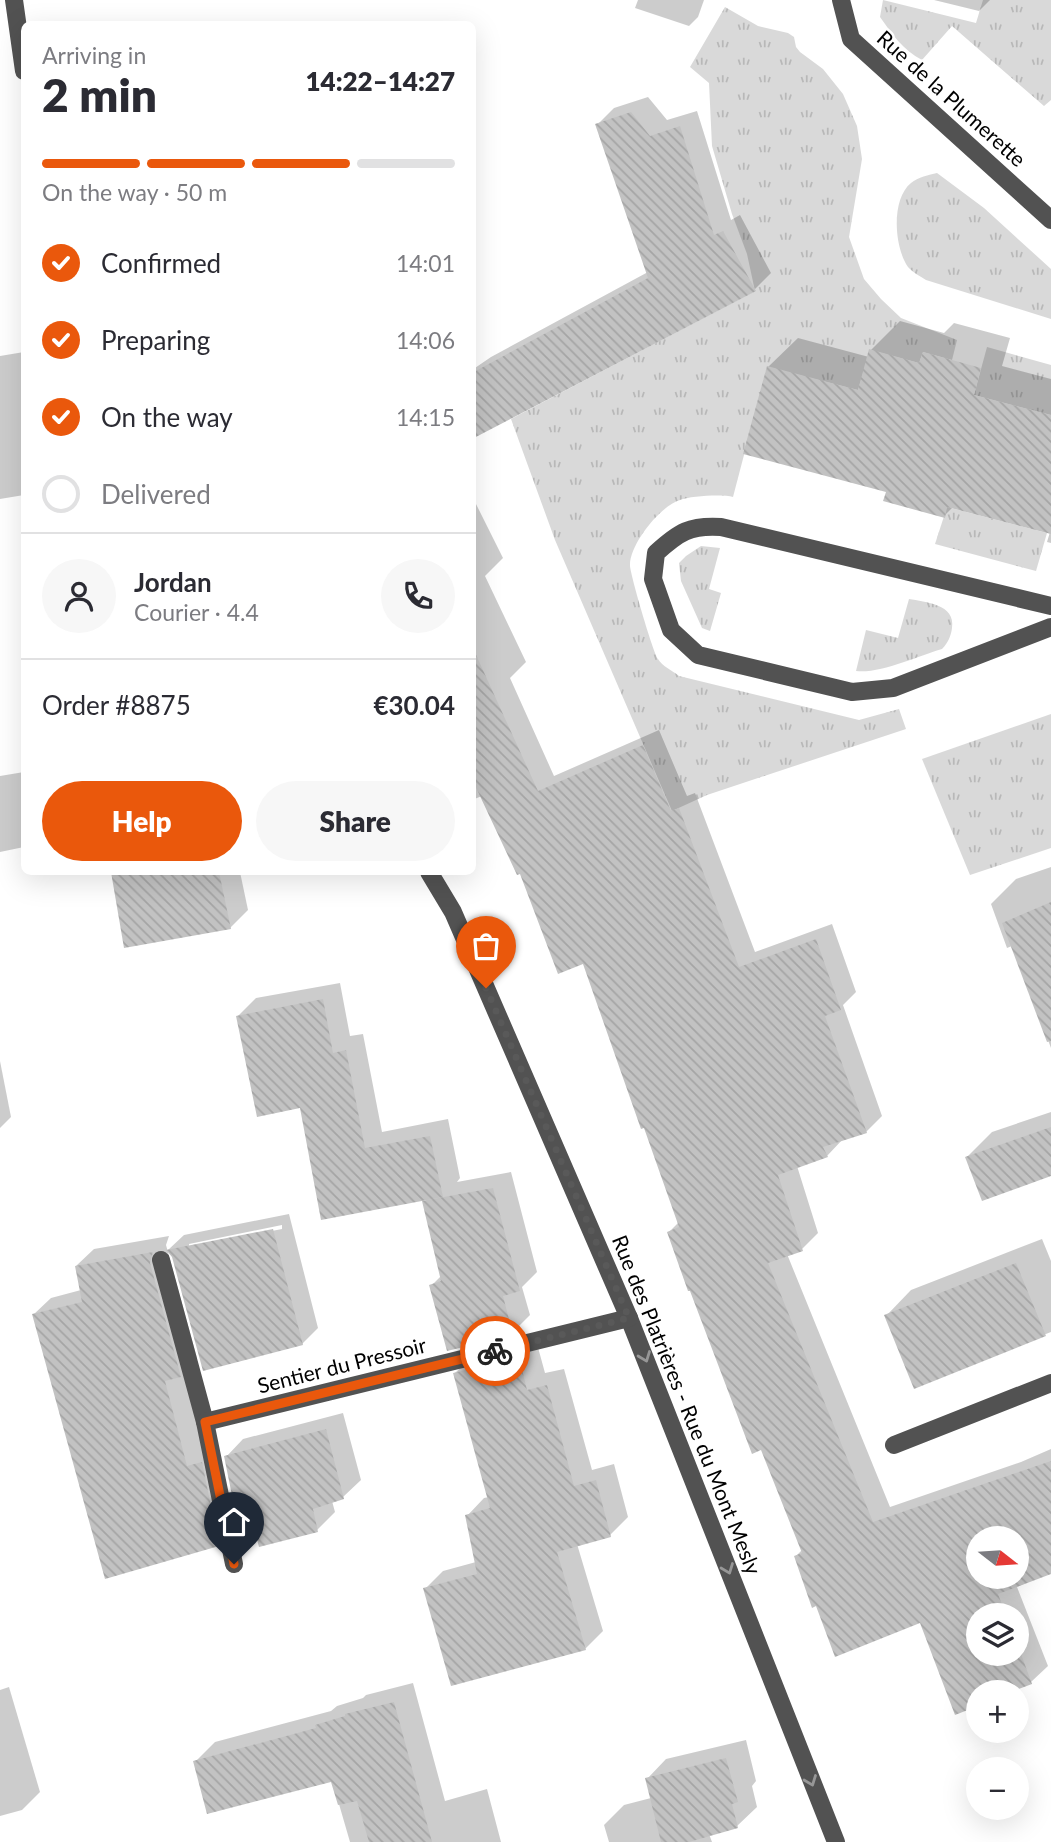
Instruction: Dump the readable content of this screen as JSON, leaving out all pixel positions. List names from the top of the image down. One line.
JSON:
{"streets":{"street":["Rue de la Plumerette","Sentier du Pressoir","Rue des Platrières - Rue du Mont Mesly"]},"crossings":[["Sentier du Pressoir","Rue des Platrières - Rue du Mont Mesly"]],"one_way":["Rue des Platrières - Rue du Mont Mesly"],"north":"right","page":{"heading":["2 min","Arriving in","14:22–14:27"],"panel":["Jordan","Courier · 4.4","Order #8875","€30.04"],"bar":"On the way · 50 m","list":[["Confirmed","14:01"],["Preparing","14:06"],["On the way","14:15"],"Delivered"],"buttons":["Help","Share"],"map_buttons":["+","−"]}}
